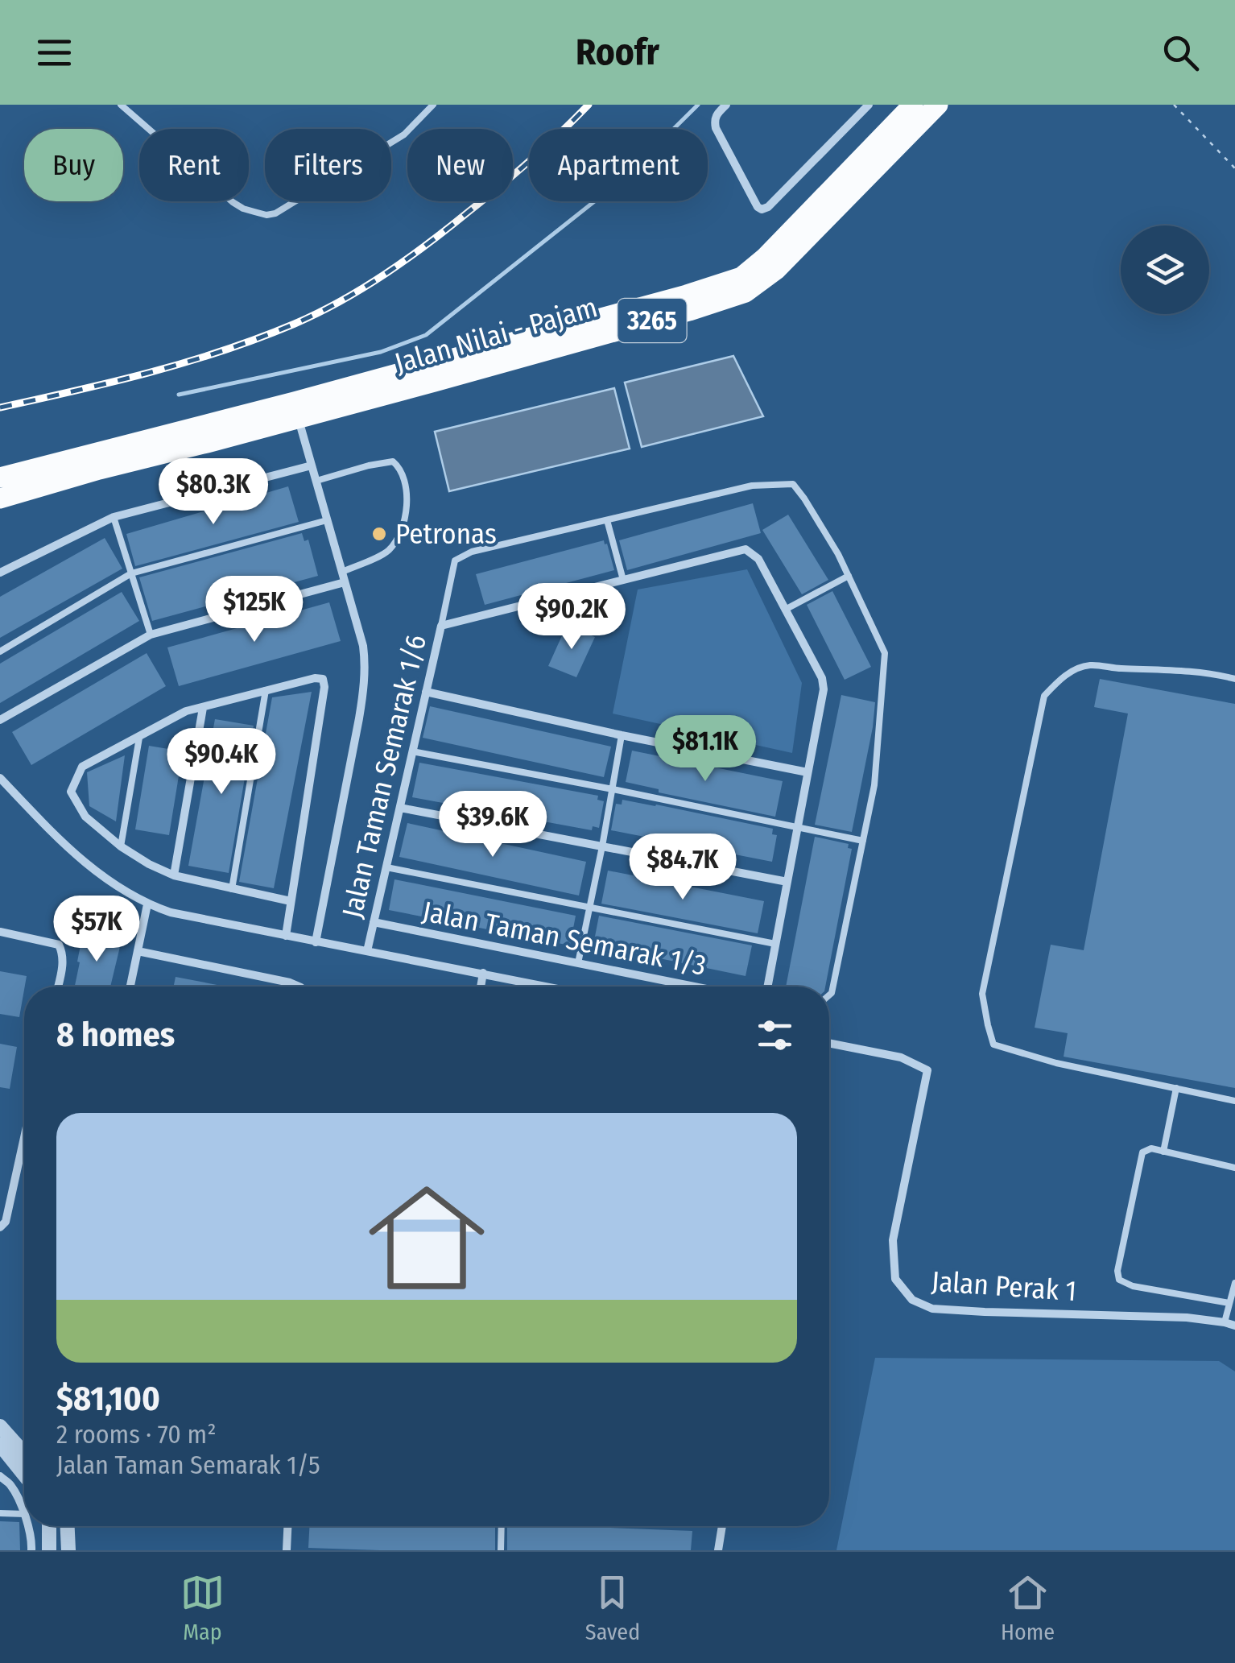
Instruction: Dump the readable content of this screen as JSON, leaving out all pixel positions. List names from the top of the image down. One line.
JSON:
{"streets":{"main road":["3265","Jalan Nilai - Pajam"],"street":["Jalan Taman Semarak 1/6","Jalan Taman Semarak 1/3","Jalan Perak 1"]},"crossings":[["Jalan Taman Semarak 1/6","Jalan Taman Semarak 1/3"]],"places":["Petronas"],"page":{"header":"Roofr","chip":["Buy","Rent","Filters","New","Apartment"],"price":["$80.3K","$125K","$90.2K","$81.1K","$90.4K","$39.6K","$84.7K","$57K"],"heading":"8 homes","list":[{"name":"$81,100","note":"2 rooms · 70 m² · Jalan Taman Semarak 1/5"}],"tabs":["Map","Saved","Home"]}}
